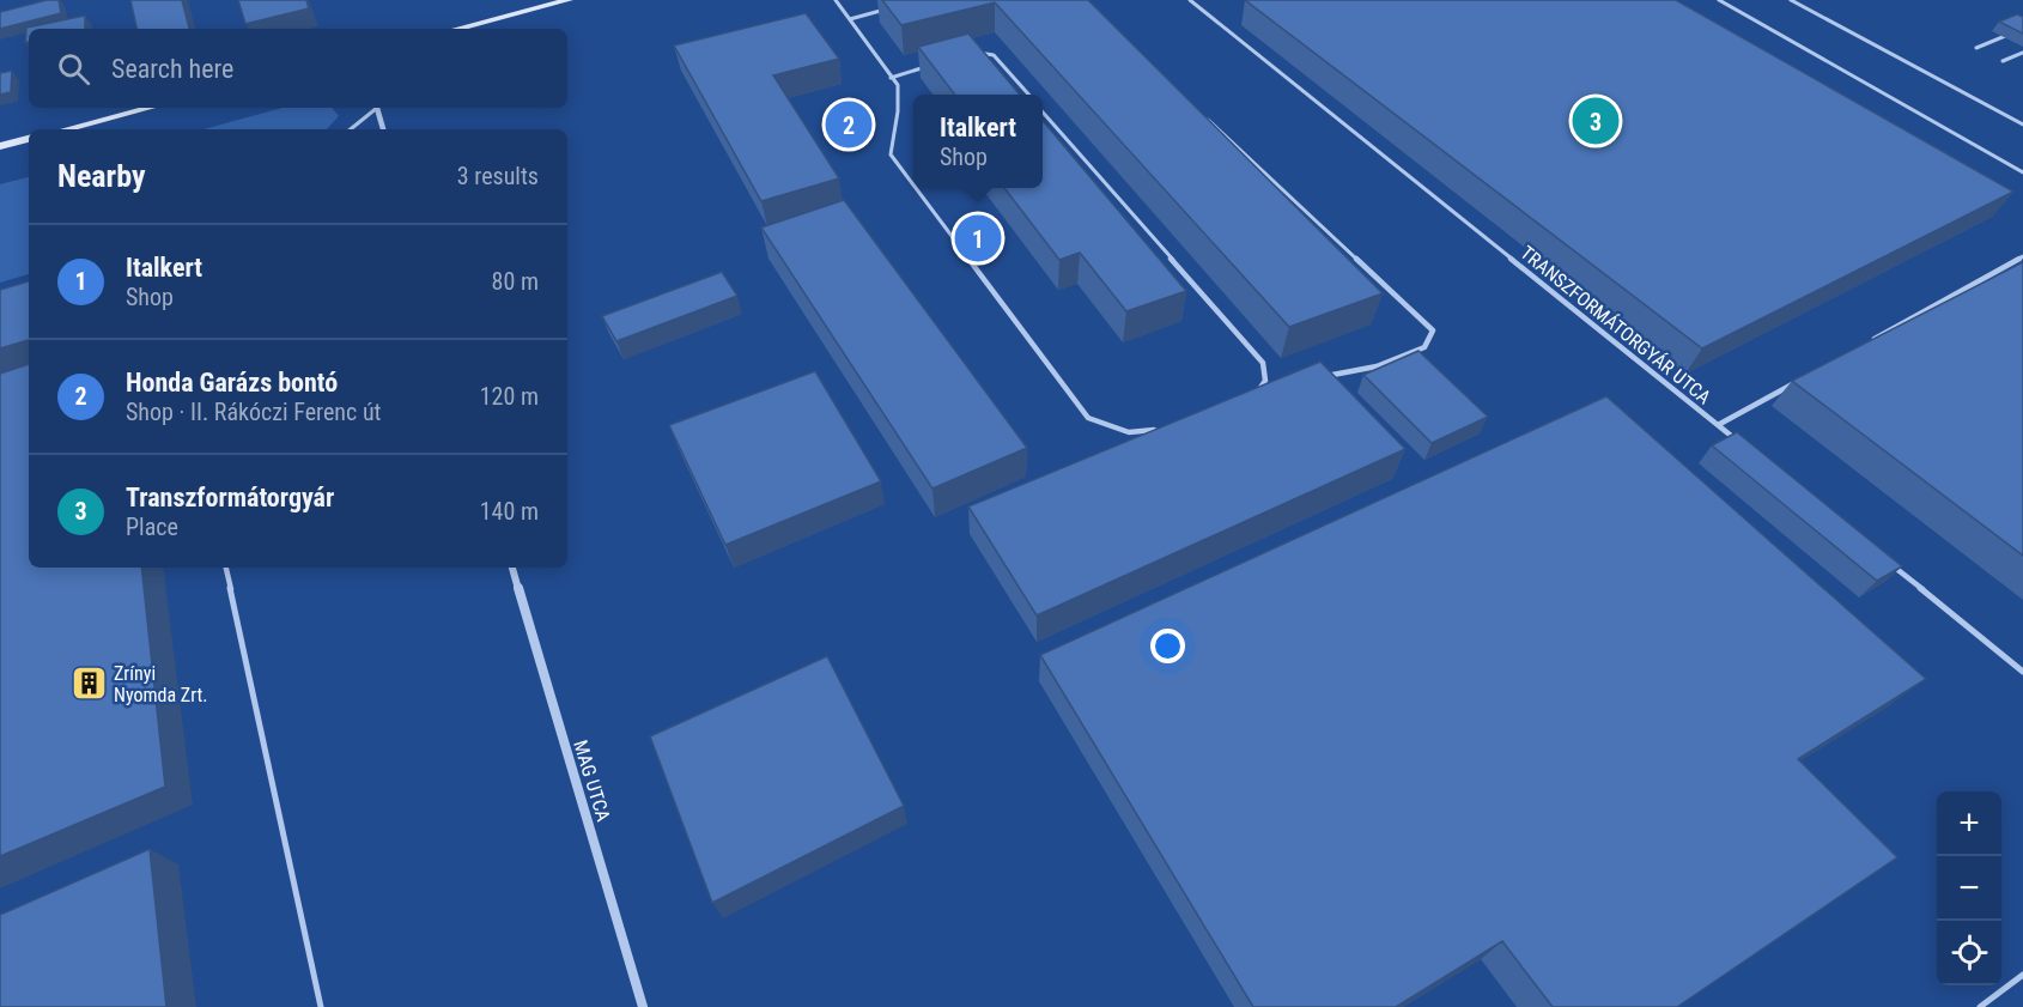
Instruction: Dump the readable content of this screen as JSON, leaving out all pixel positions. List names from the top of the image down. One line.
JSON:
{"streets":{"street":["MAG UTCA"],"lane":["TRANSZFORMÁTORGYÁR UTCA"]},"places":{"building":["Zrínyi Nyomda Zrt."]},"page":{"search":"Search here","popup":["Italkert","Shop"],"pins":["3","2","1"],"heading":["Nearby","3 results"],"list":[{"mark":"1","name":"Italkert","note":"Shop","value":"80 m"},{"mark":"2","name":"Honda Garázs bontó","note":"Shop · II. Rákóczi Ferenc út","value":"120 m"},{"mark":"3","name":"Transzformátorgyár","note":"Place","value":"140 m"}],"map_buttons":["+","−"]}}
